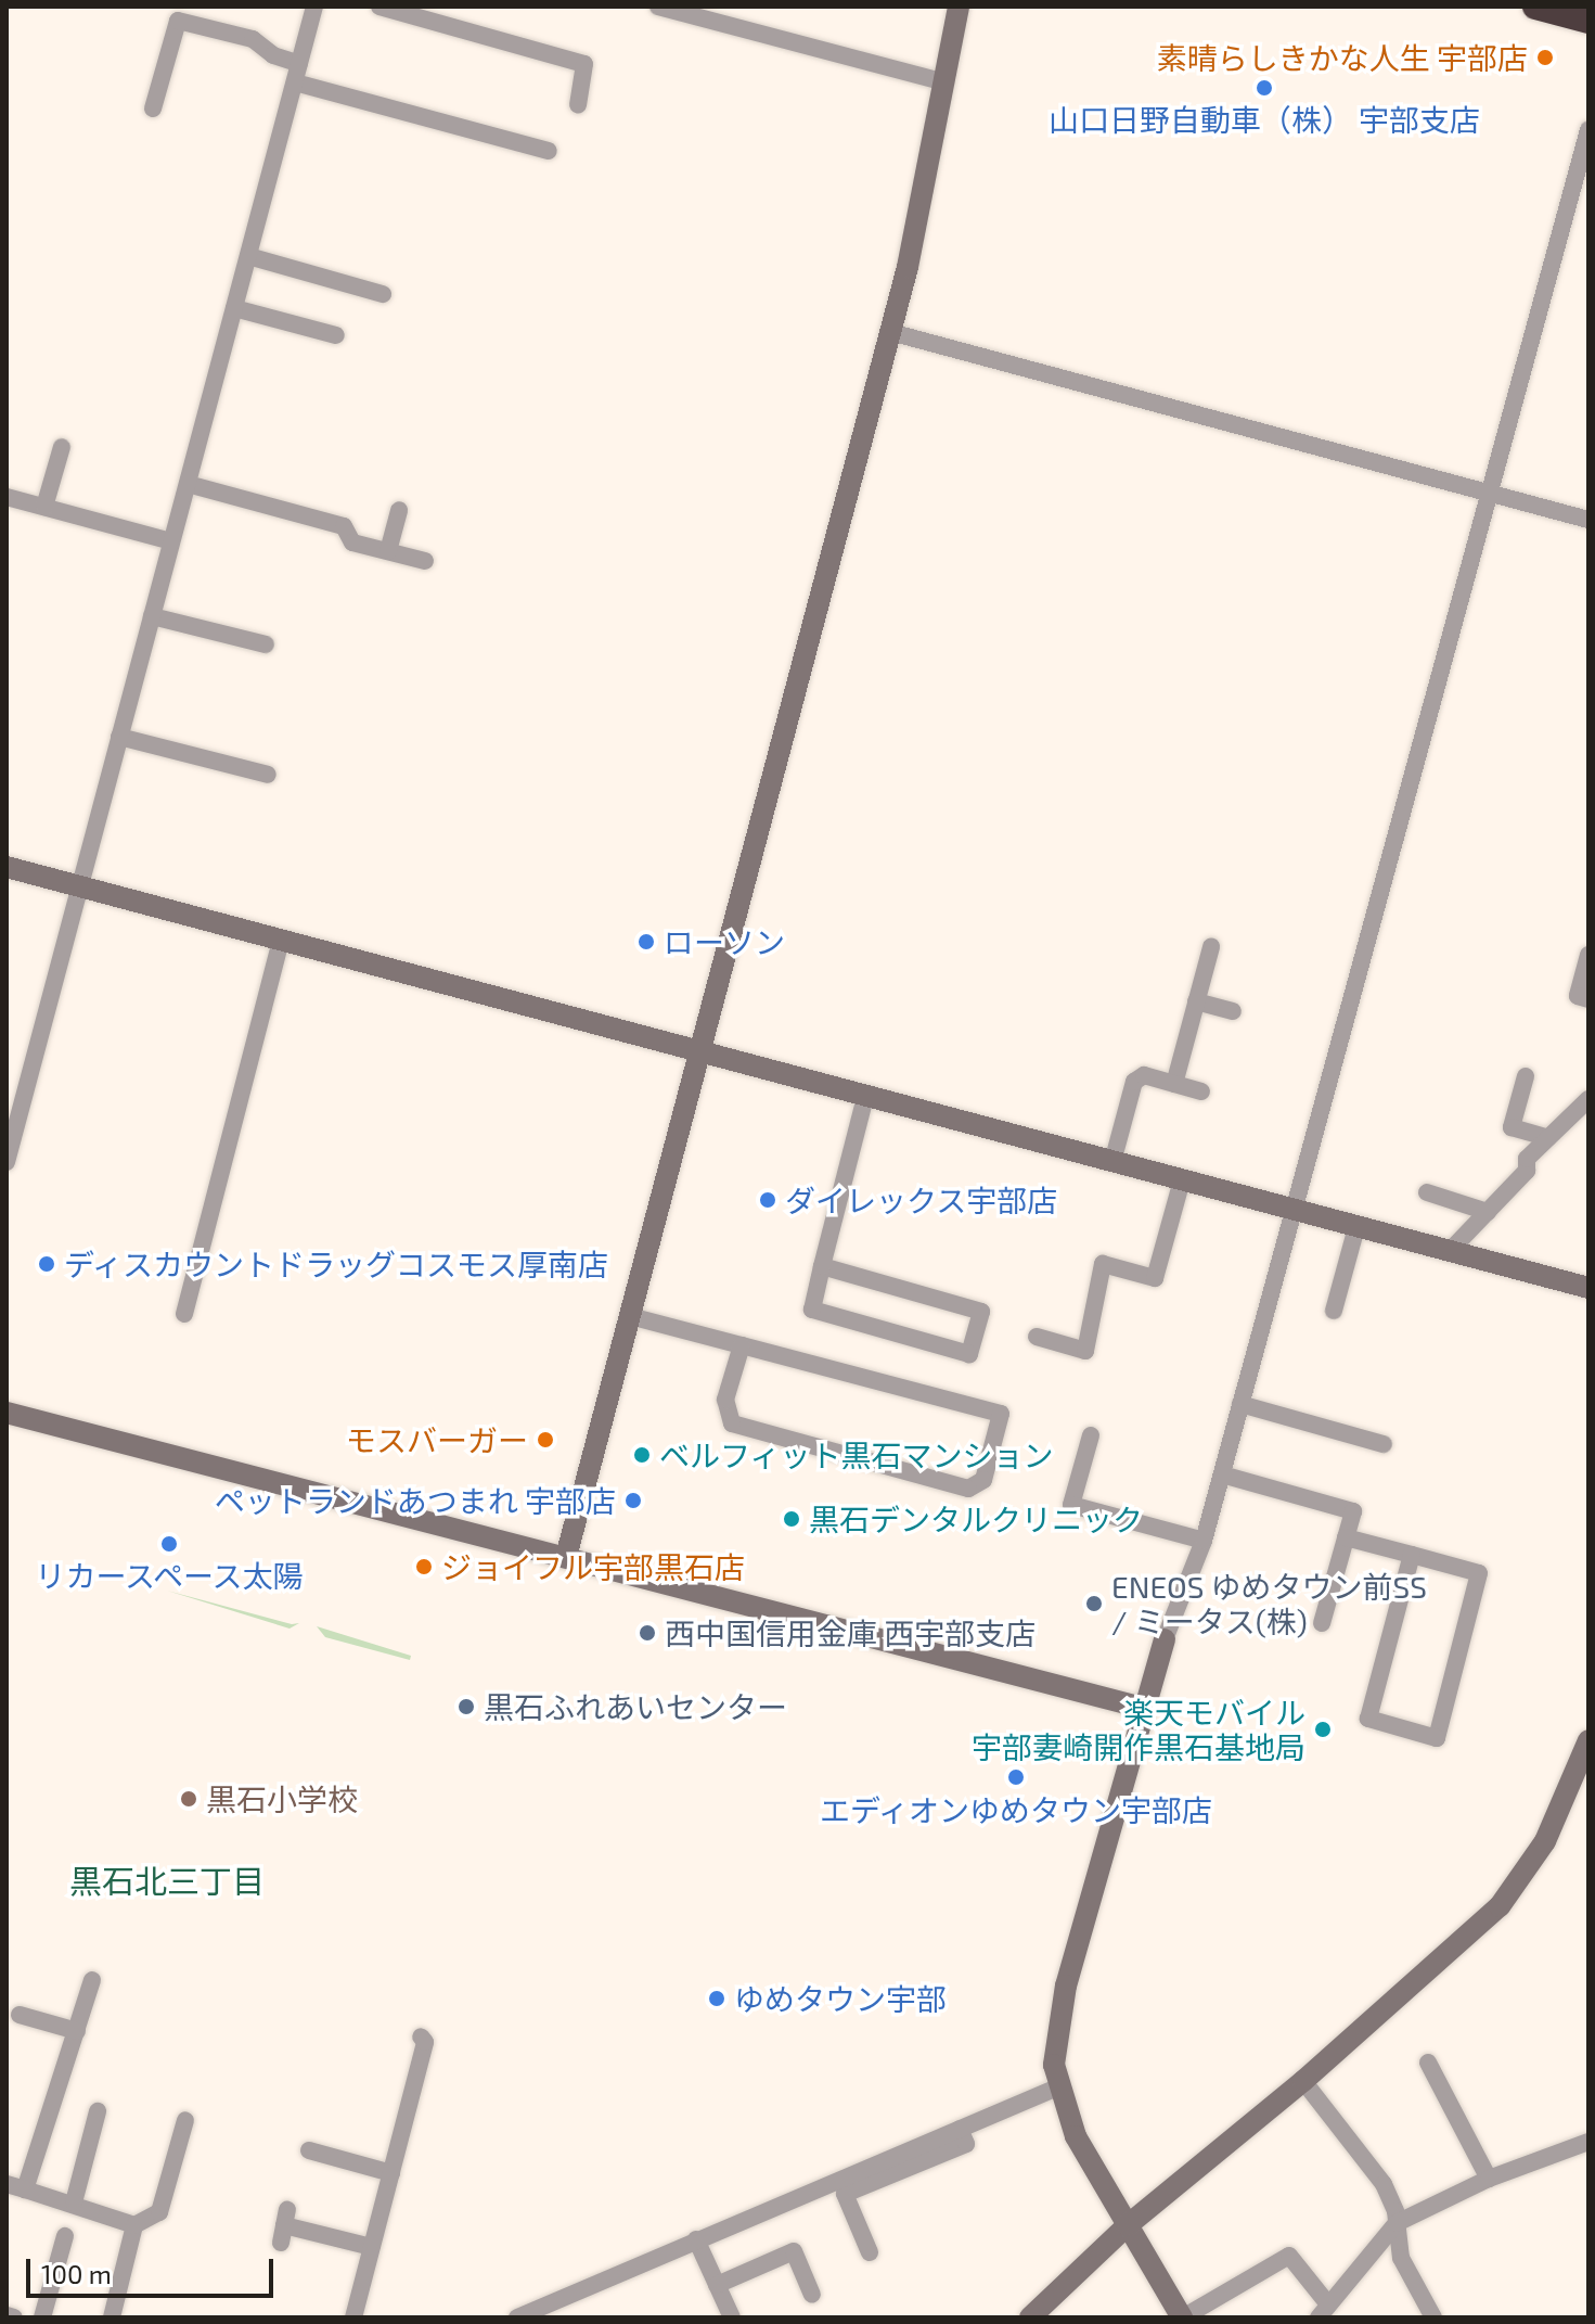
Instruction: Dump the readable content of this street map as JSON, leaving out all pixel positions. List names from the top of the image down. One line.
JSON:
{"districts":["黒石北三丁目"],"places":["素晴らしきかな人生 宇部店","山口日野自動車（株） 宇部支店","ローソン","ダイレックス宇部店","ディスカウントドラッグコスモス厚南店","モスバーガー","ベルフィット黒石マンション","ペットランドあつまれ 宇部店","黒石デンタルクリニック","リカースペース太陽","ジョイフル宇部黒石店","ENEOS ゆめタウン前SS / ミータス(株)","西中国信用金庫 西宇部支店","黒石ふれあいセンター","楽天モバイル 宇部妻崎開作黒石基地局","エディオンゆめタウン宇部店","黒石小学校","ゆめタウン宇部"],"scale_bar":"100 m"}
